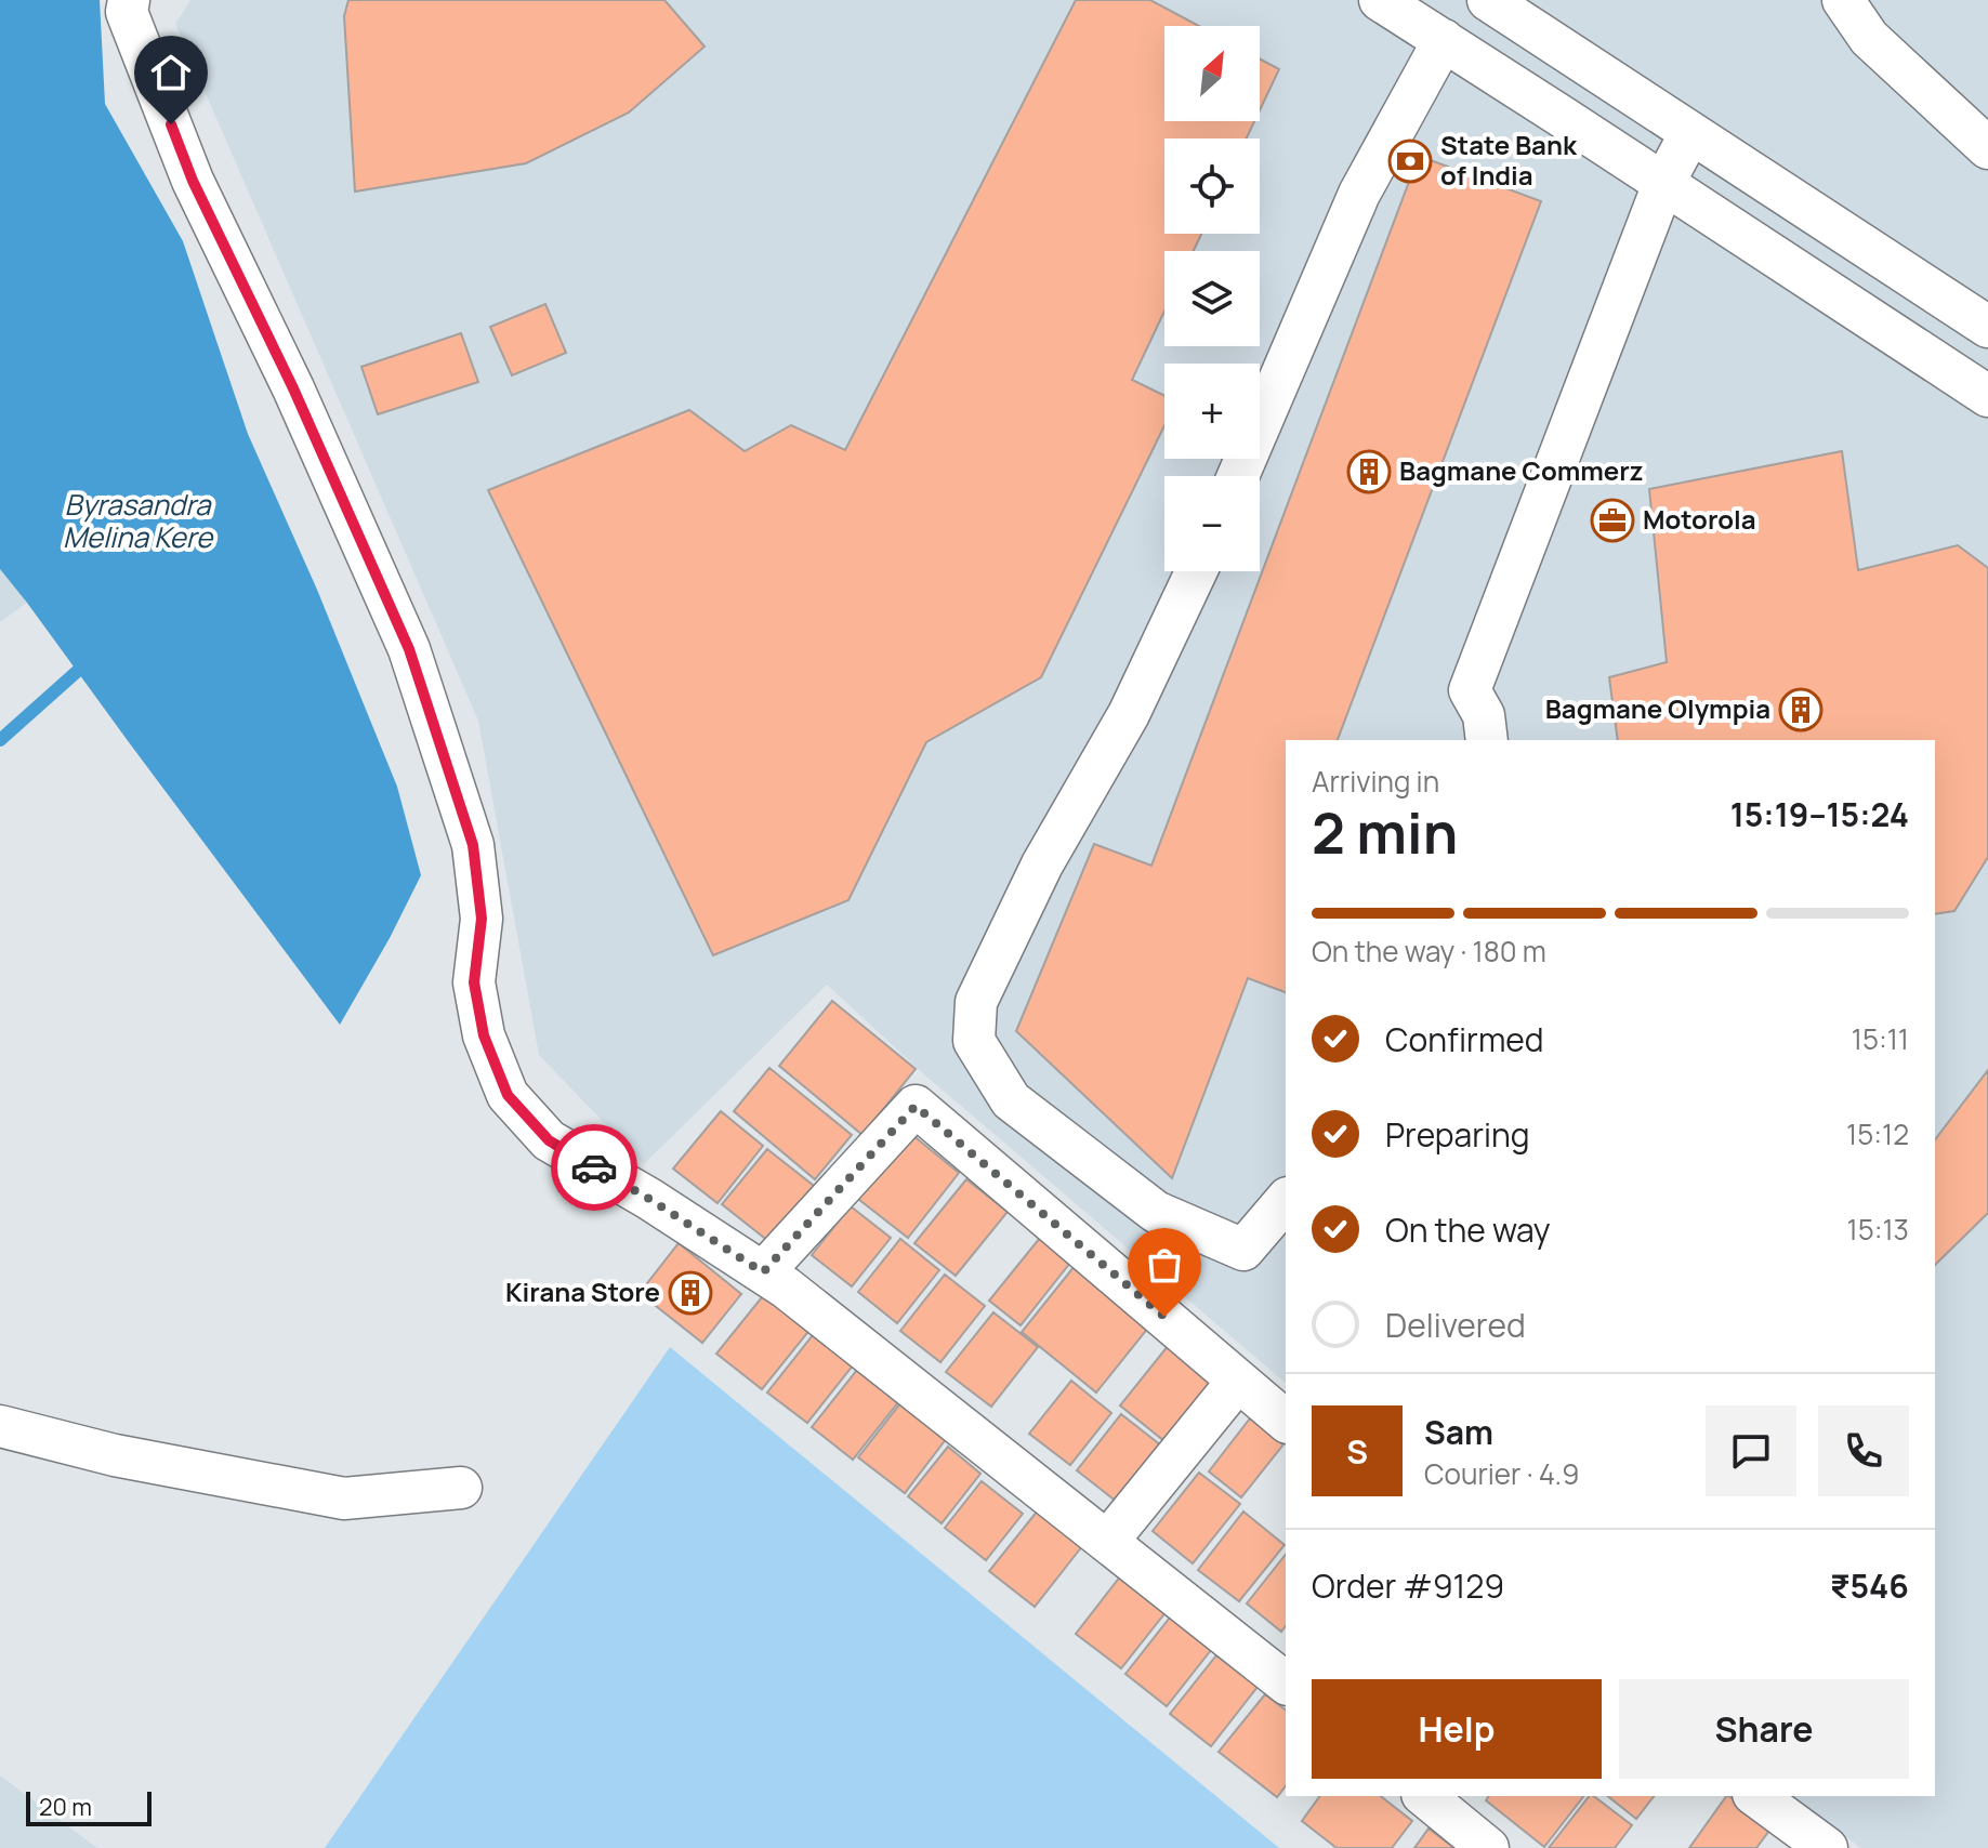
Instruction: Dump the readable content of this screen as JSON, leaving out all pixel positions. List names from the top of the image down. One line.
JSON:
{"water":["Byrasandra Melina Kere"],"places":{"bank":["State Bank of India"],"building":["Bagmane Commerz","Bagmane Olympia","Kirana Store"],"office":["Motorola"]},"scale_bar":"20 m","north":"top right","page":{"map_buttons":["+","−"],"heading":["2 min","Arriving in","15:19–15:24"],"panel":["Sam","Courier · 4.9","Order #9129","₹546"],"bar":"On the way · 180 m","list":[["Confirmed","15:11"],["Preparing","15:12"],["On the way","15:13"],"Delivered"],"round":"S","buttons":["Help","Share"],"scale":"20 m"}}
